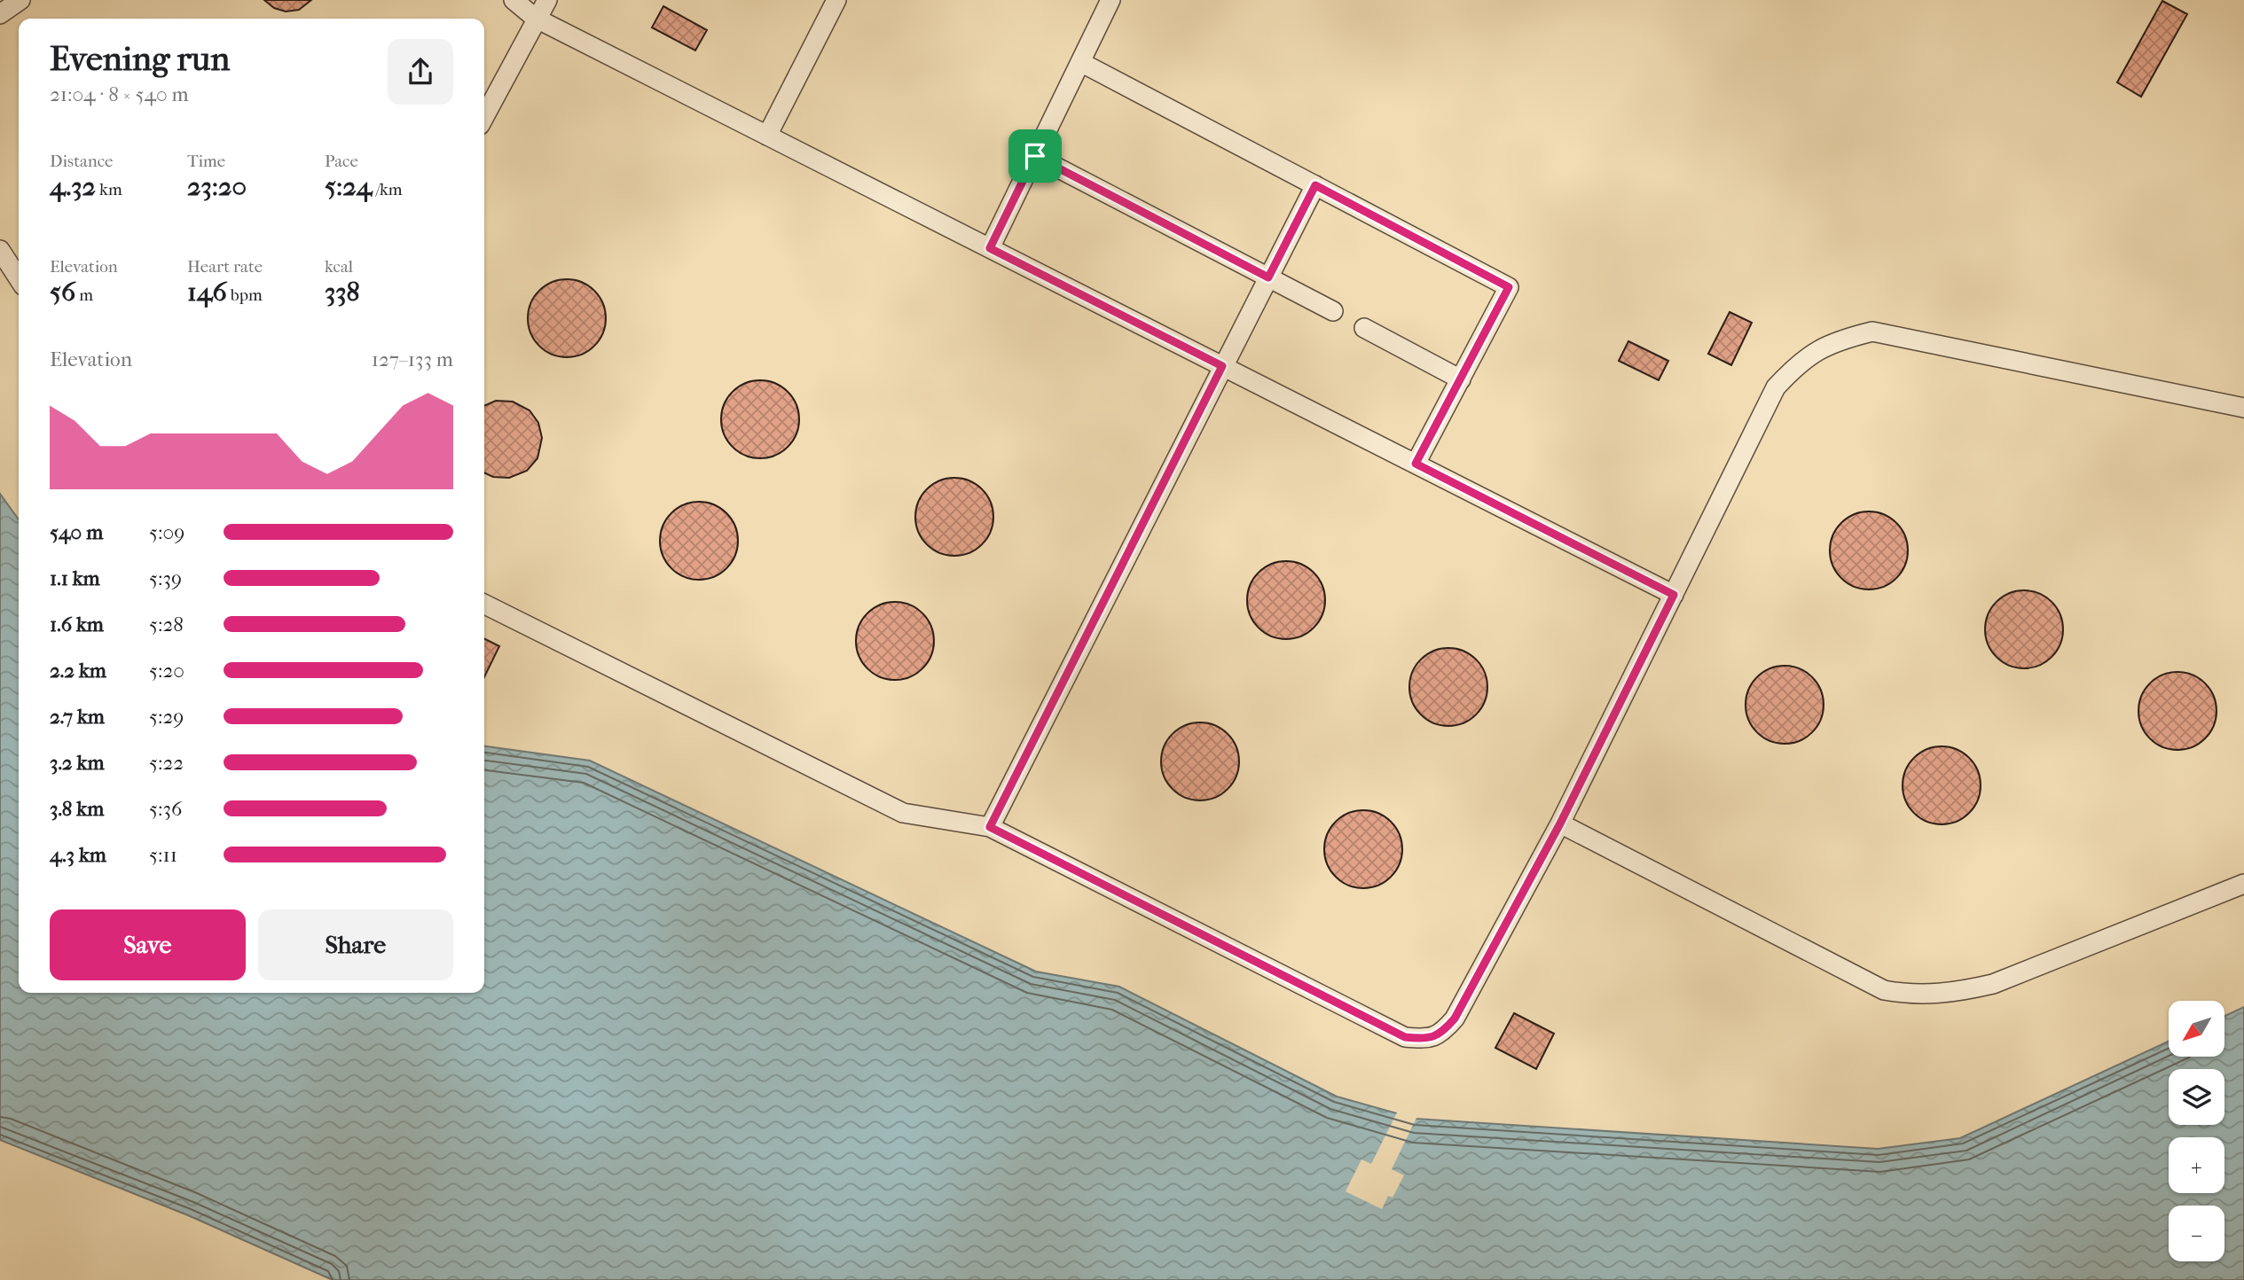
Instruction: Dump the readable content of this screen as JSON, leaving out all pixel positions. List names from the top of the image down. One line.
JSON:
{"north":"bottom left","page":{"heading":["Evening run","21:04 · 8 × 540 m"],"stats":[["Distance","4.32 km"],["Time","23:20"],["Pace","5:24 /km"],["Elevation","56 m"],["Heart rate","146 bpm"],["kcal","338"]],"chart":["Elevation","127–133 m"],"list":[{"name":"540 m","note":"5:09"},{"name":"1.1 km","note":"5:39"},{"name":"1.6 km","note":"5:28"},{"name":"2.2 km","note":"5:20"},{"name":"2.7 km","note":"5:29"},{"name":"3.2 km","note":"5:22"},{"name":"3.8 km","note":"5:36"},{"name":"4.3 km","note":"5:11"}],"buttons":["Save","Share"],"map_buttons":["+","−"]}}
